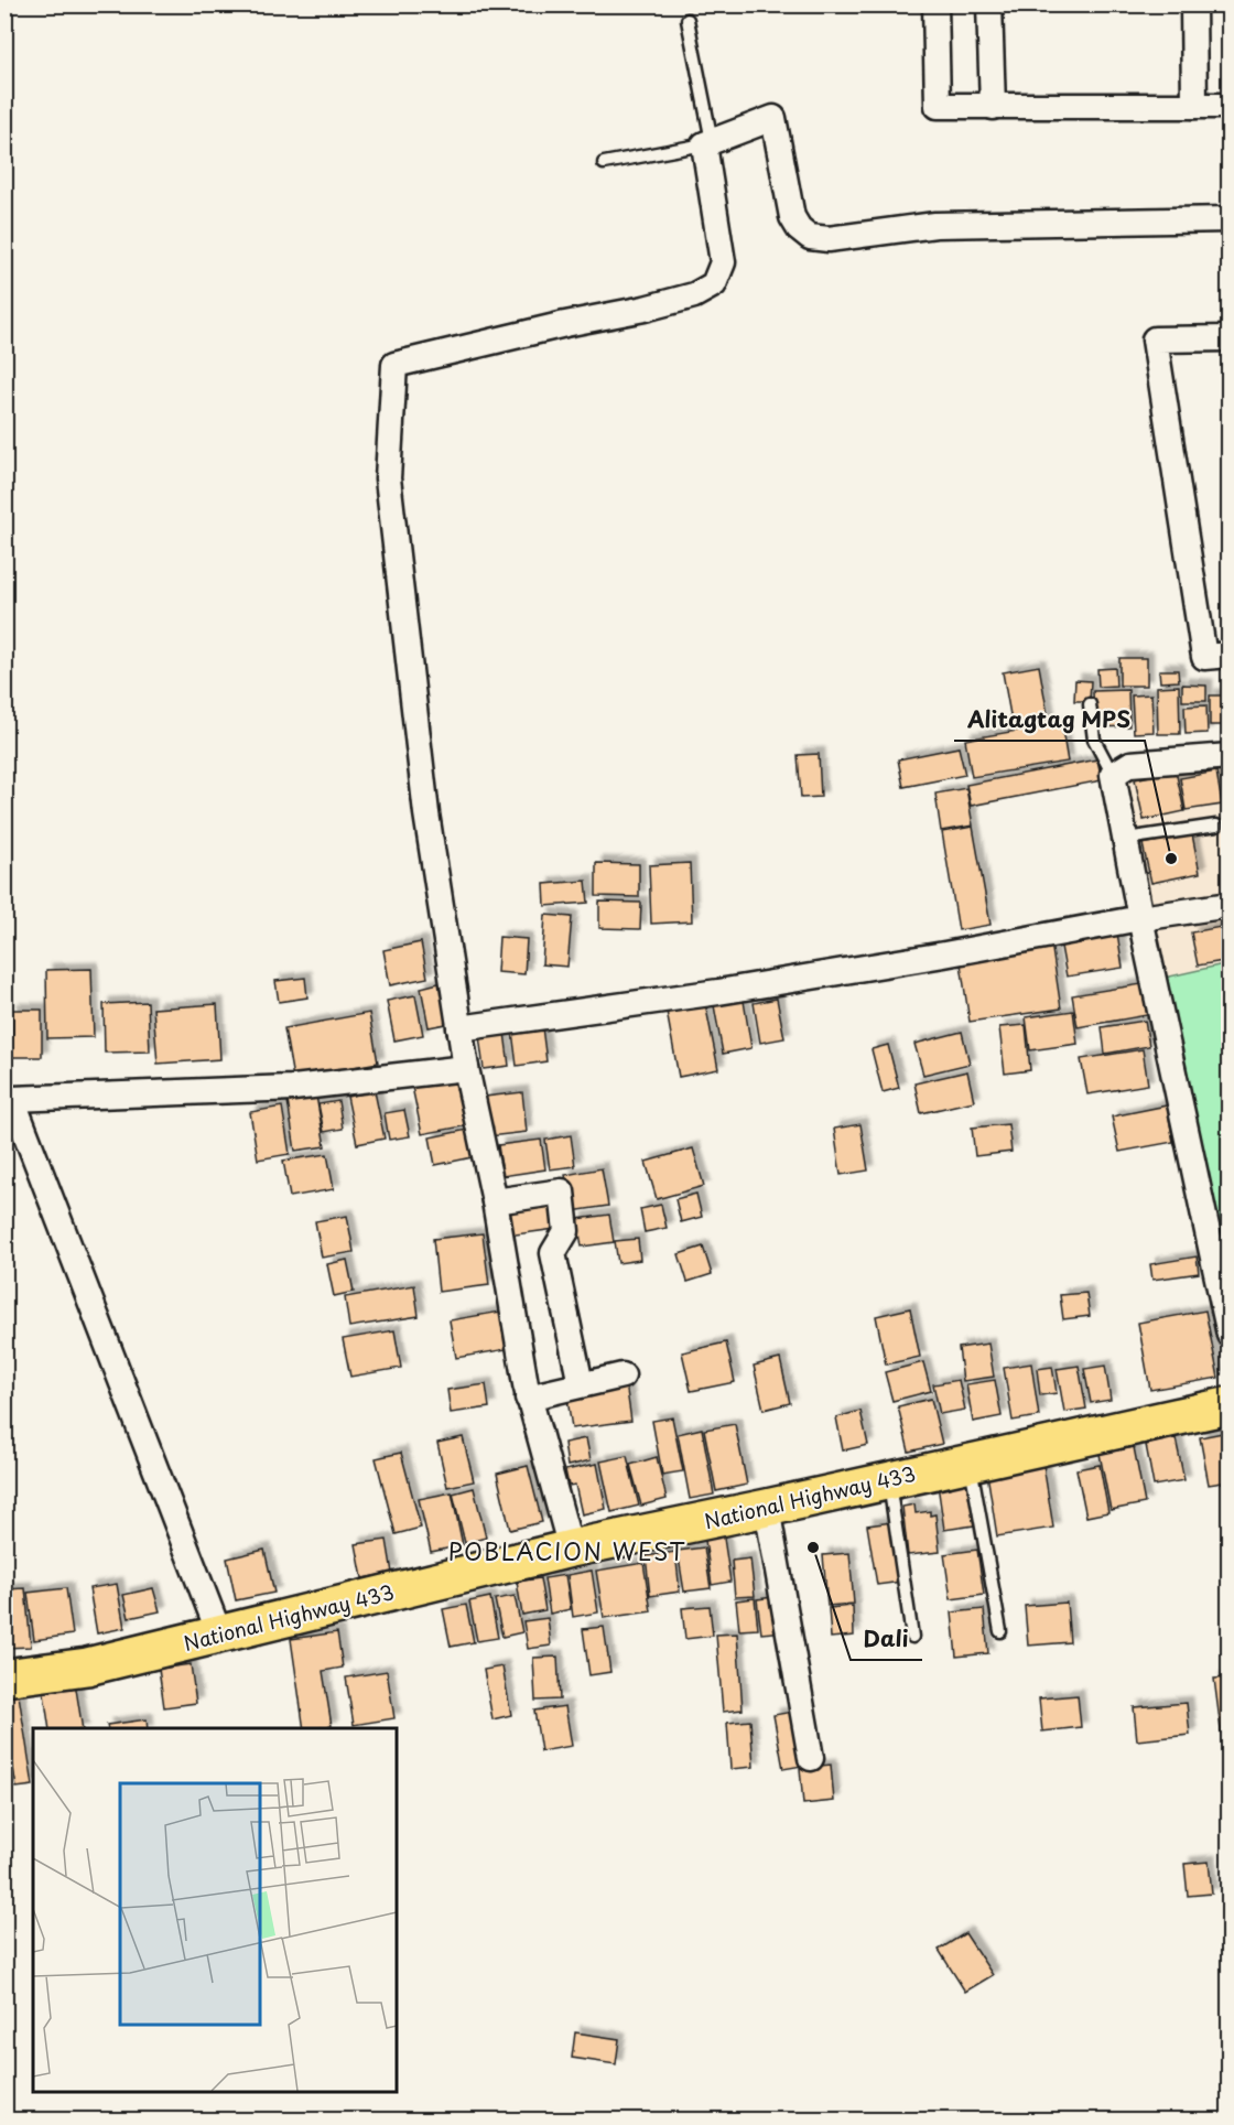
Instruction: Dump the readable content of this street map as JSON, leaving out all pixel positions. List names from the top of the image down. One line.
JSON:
{"streets":{"main road":["National Highway 433"]},"districts":["POBLACION WEST"],"places":["Alitagtag MPS","Dali"]}
